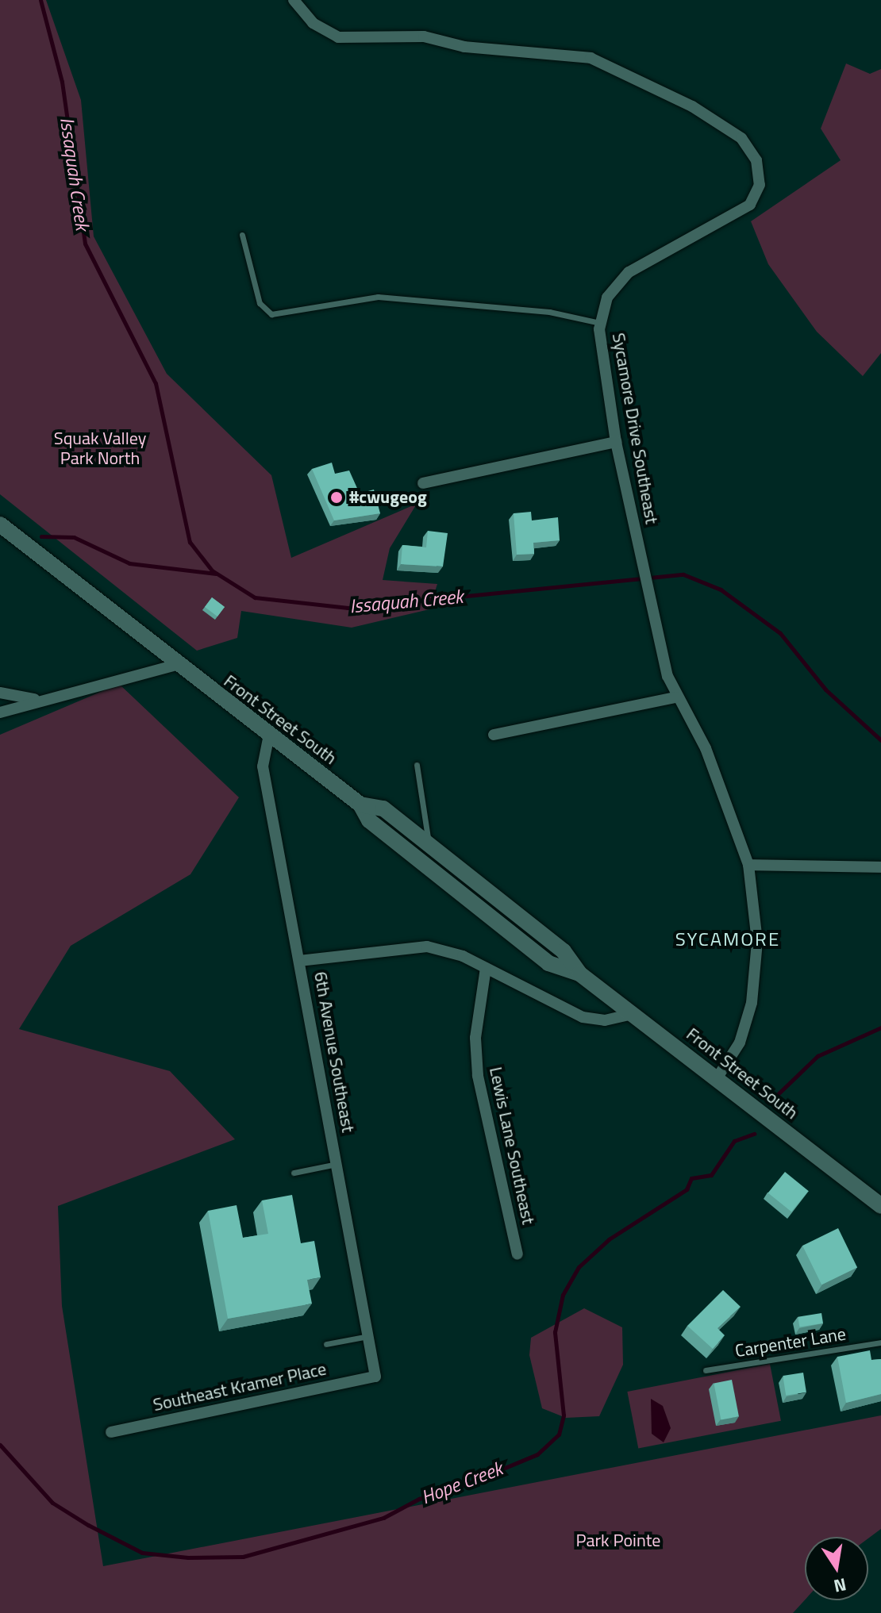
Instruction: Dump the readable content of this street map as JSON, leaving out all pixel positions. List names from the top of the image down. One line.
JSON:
{"streets":{"main road":["Front Street South"],"street":["Sycamore Drive Southeast","6th Avenue Southeast","Lewis Lane Southeast","Southeast Kramer Place"],"lane":["Carpenter Lane"]},"crossings":[["Sycamore Drive Southeast","Front Street South"],["Front Street South","6th Avenue Southeast"],["6th Avenue Southeast","Southeast Kramer Place"]],"districts":["SYCAMORE"],"water":["Issaquah Creek","Hope Creek"],"parks":["Squak Valley Park North","Park Pointe"],"places":["#cwugeog"],"north":"bottom"}
